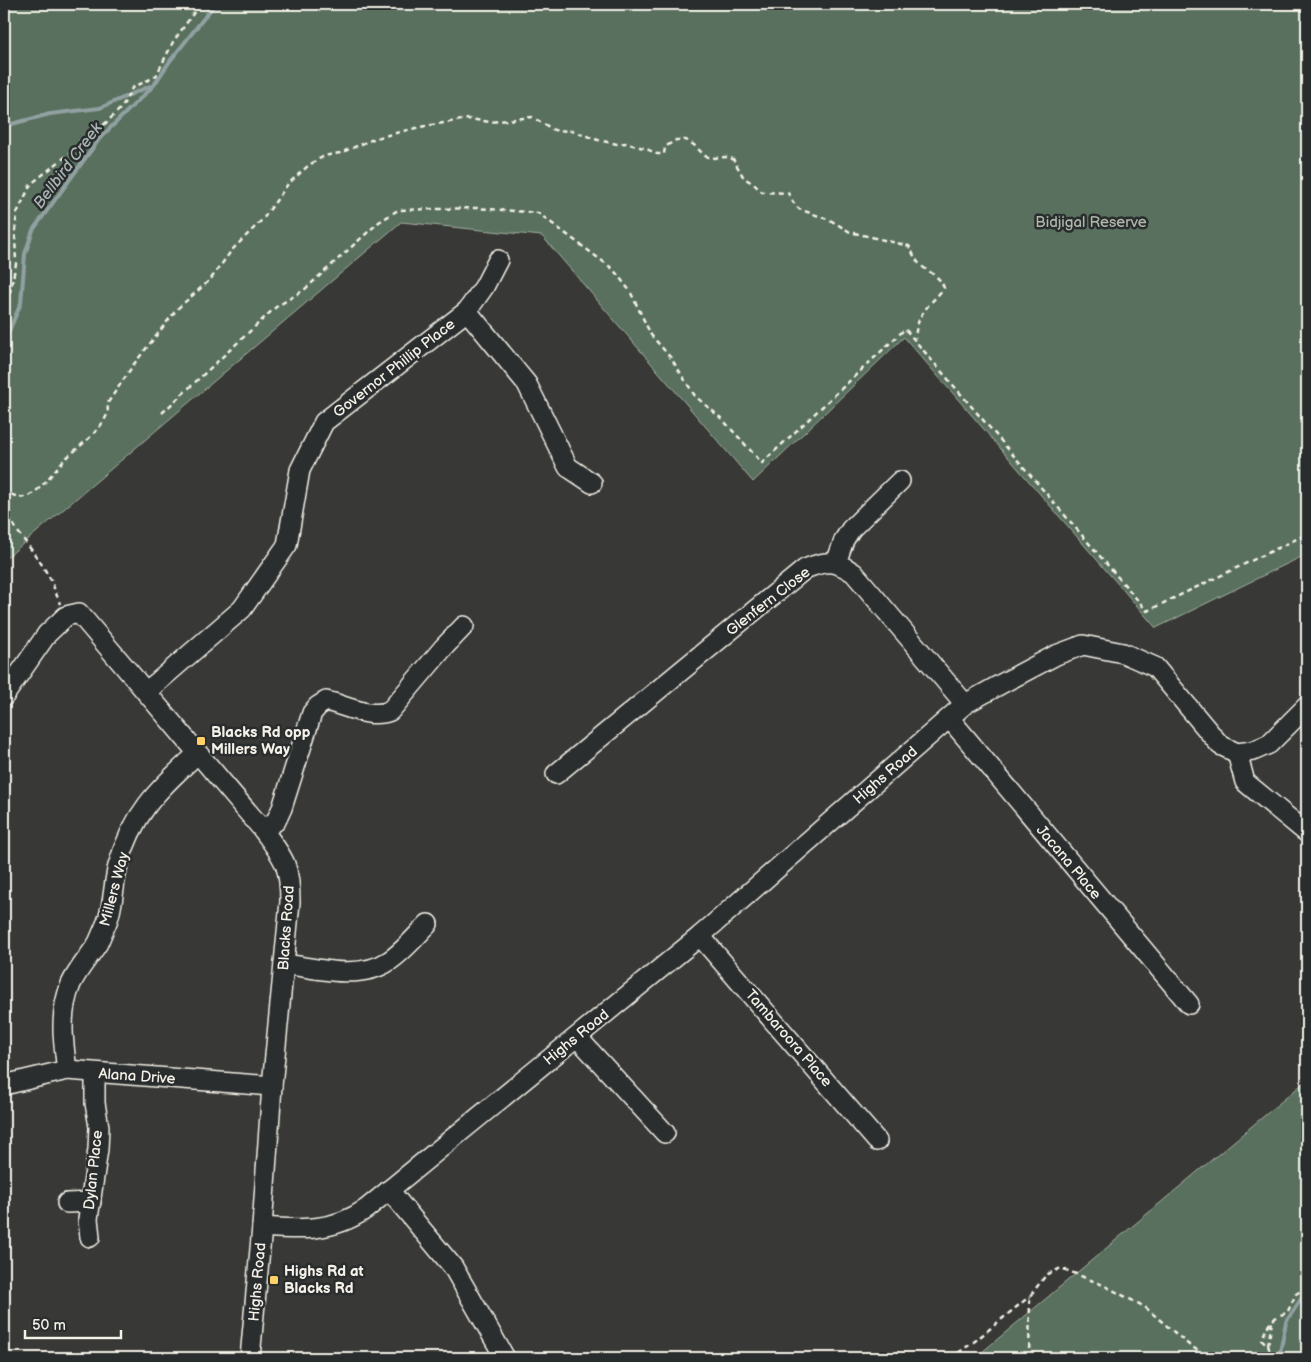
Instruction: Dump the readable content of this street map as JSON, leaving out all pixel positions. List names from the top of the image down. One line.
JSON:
{"streets":{"street":["Governor Phillip Place","Glenfern Close","Highs Road","Jacana Place","Millers Way","Blacks Road","Tambaroora Place","Alana Drive","Dylan Place"]},"crossings":[["Governor Phillip Place","Blacks Road"],["Highs Road","Jacana Place"],["Highs Road","Blacks Road"],["Highs Road","Tambaroora Place"],["Millers Way","Blacks Road"],["Millers Way","Alana Drive"],["Blacks Road","Alana Drive"],["Alana Drive","Dylan Place"]],"water":["Bellbird Creek"],"parks":["Bidjigal Reserve"],"places":{"transit":["Blacks Rd opp Millers Way","Highs Rd at Blacks Rd"]},"scale_bar":"50 m"}
